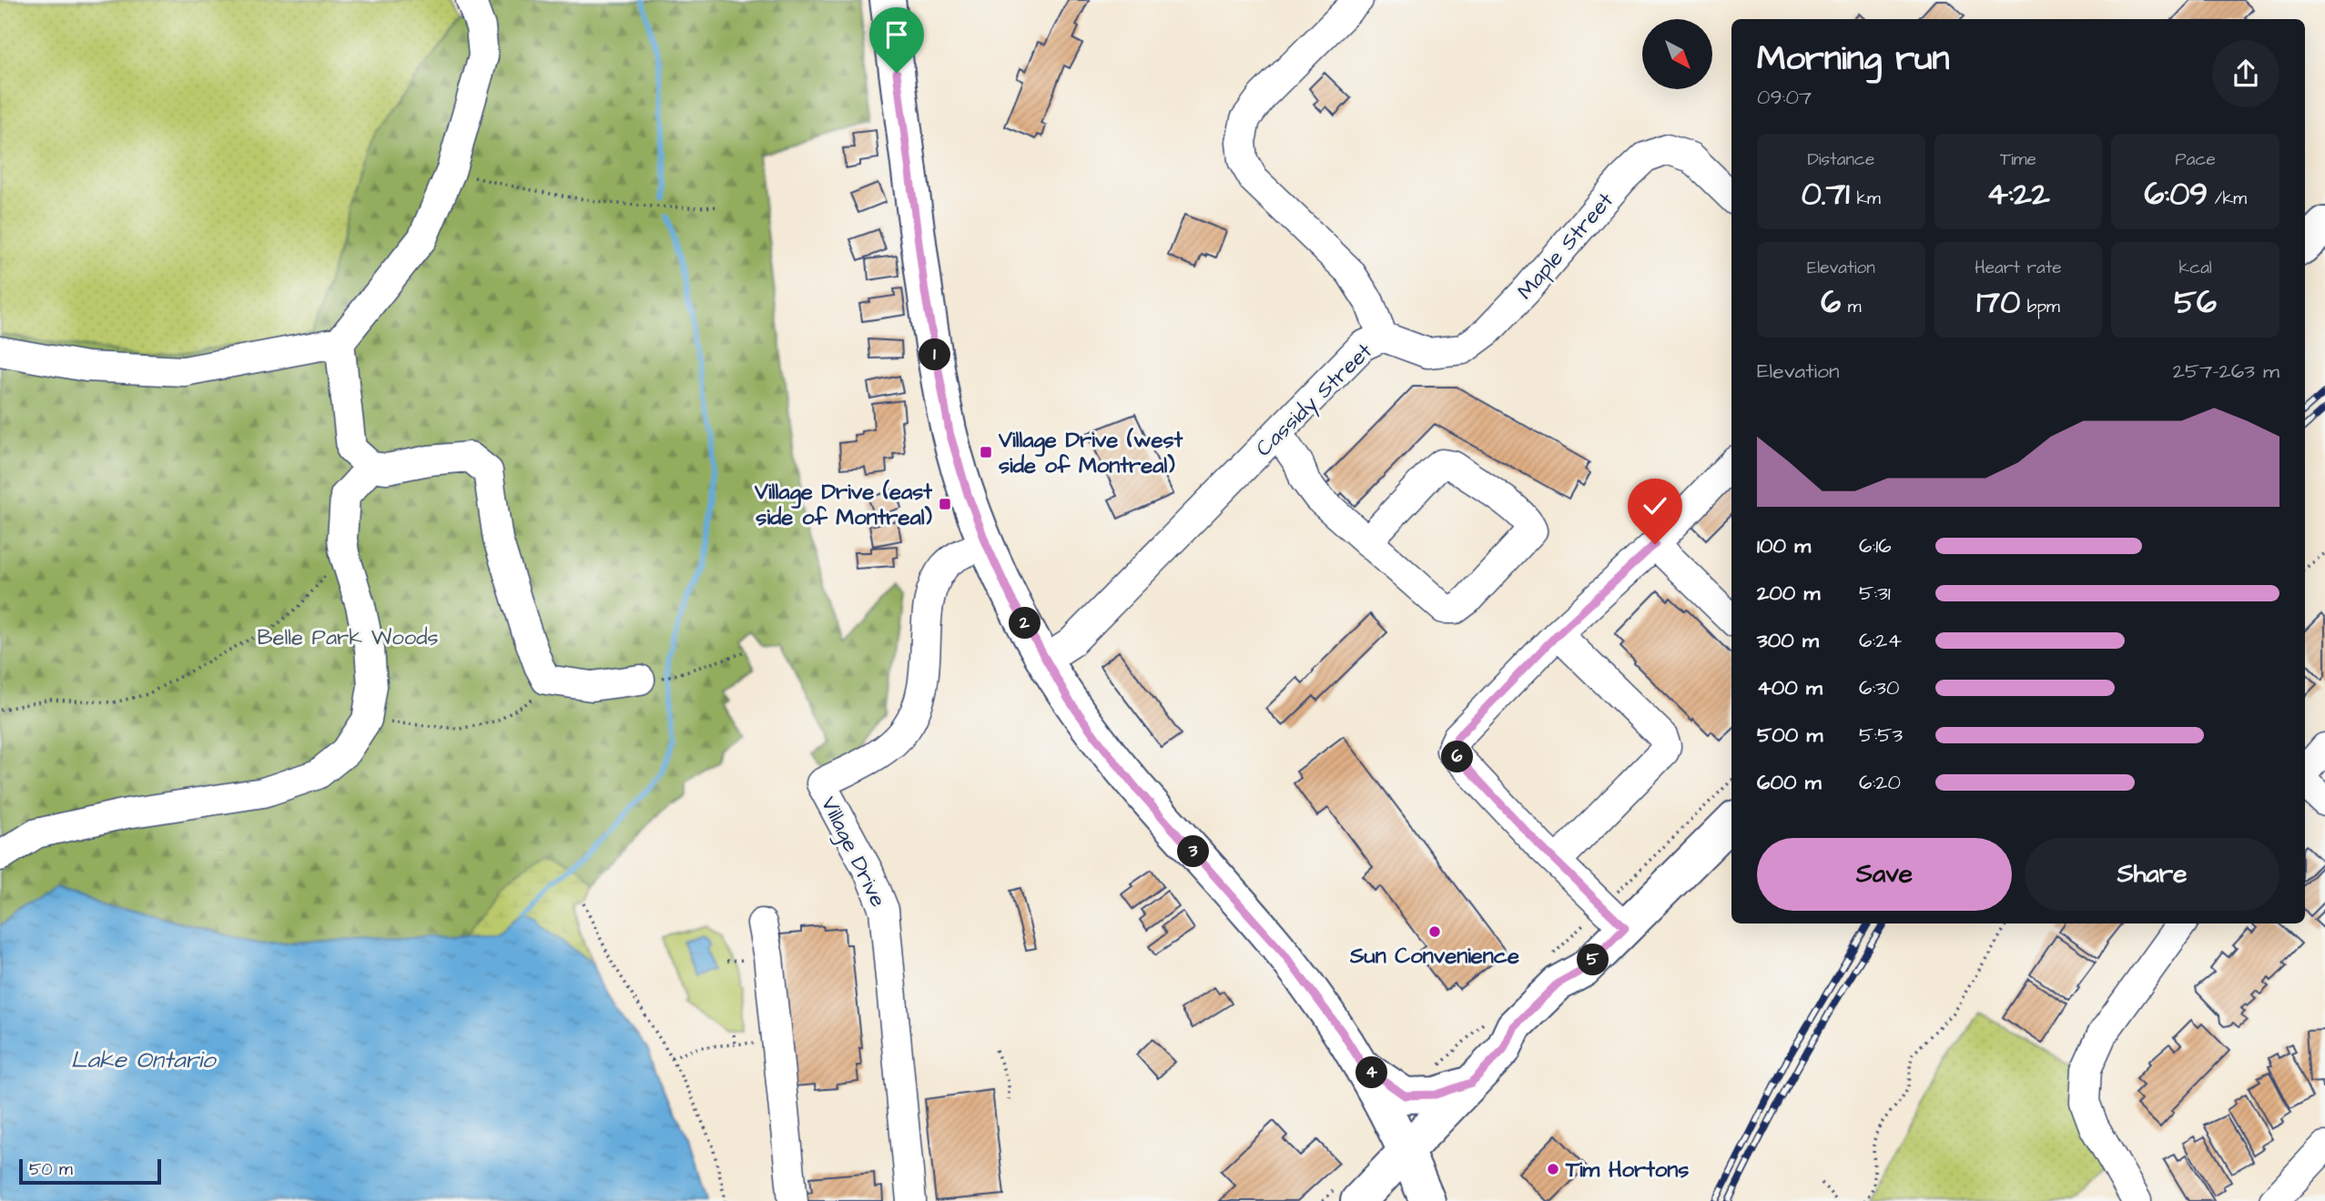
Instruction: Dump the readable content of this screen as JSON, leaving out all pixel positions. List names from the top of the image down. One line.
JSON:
{"streets":{"street":["Maple Street","Cassidy Street","Village Drive"]},"crossings":[["Maple Street","Cassidy Street"]],"water":["Lake Ontario"],"parks":["Belle Park Woods"],"places":{"transit":["Village Drive (west side of Montreal)","Village Drive (east side of Montreal)"],"other":["Sun Convenience","Tim Hortons"]},"scale_bar":"50 m","north":"bottom right","page":{"heading":["Morning run","09:07"],"stats":[["Distance","0.71 km"],["Time","4:22"],["Pace","6:09 /km"],["Elevation","6 m"],["Heart rate","170 bpm"],["kcal","56"]],"pins":["1","2","6","3","5","4"],"chart":["Elevation","257–263 m"],"list":[{"name":"100 m","note":"6:16"},{"name":"200 m","note":"5:31"},{"name":"300 m","note":"6:24"},{"name":"400 m","note":"6:30"},{"name":"500 m","note":"5:53"},{"name":"600 m","note":"6:20"}],"buttons":["Save","Share"],"scale":"50 m"}}
